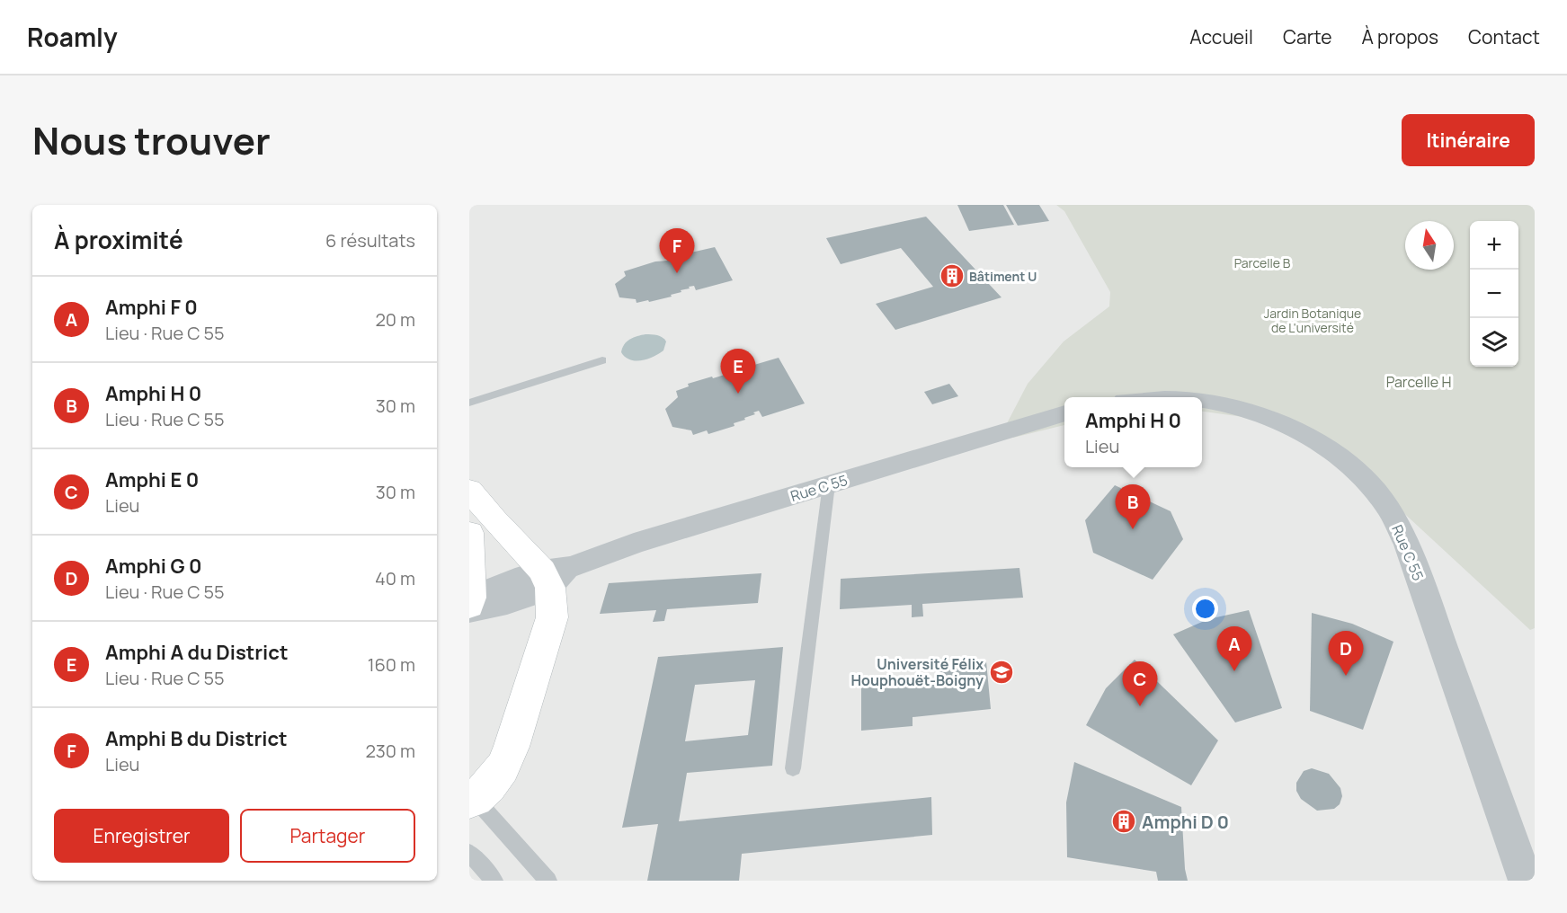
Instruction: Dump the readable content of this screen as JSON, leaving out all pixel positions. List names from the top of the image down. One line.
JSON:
{"streets":{"street":["Rue C 55"]},"parks":["Parcelle B","Jardin Botanique de L'université","Parcelle H"],"places":{"building":["Bâtiment U","Amphi D 0"],"school or university":["Université Félix Houphouët-Boigny"]},"north":"top","page":{"header":"Roamly","nav":["Accueil","Carte","À propos","Contact"],"title":"Nous trouver","buttons":["Itinéraire",["Enregistrer","Partager"]],"heading":["À proximité","6 résultats"],"map_buttons":["+","−"],"pins":["F","E","B","A","D","C"],"list":[{"mark":"A","name":"Amphi F 0","note":"Lieu · Rue C 55","value":"20 m"},{"mark":"B","name":"Amphi H 0","note":"Lieu · Rue C 55","value":"30 m"},{"mark":"C","name":"Amphi E 0","note":"Lieu","value":"30 m"},{"mark":"D","name":"Amphi G 0","note":"Lieu · Rue C 55","value":"40 m"},{"mark":"E","name":"Amphi A du District","note":"Lieu · Rue C 55","value":"160 m"},{"mark":"F","name":"Amphi B du District","note":"Lieu","value":"230 m"}],"popup":["Amphi H 0","Lieu"]}}
